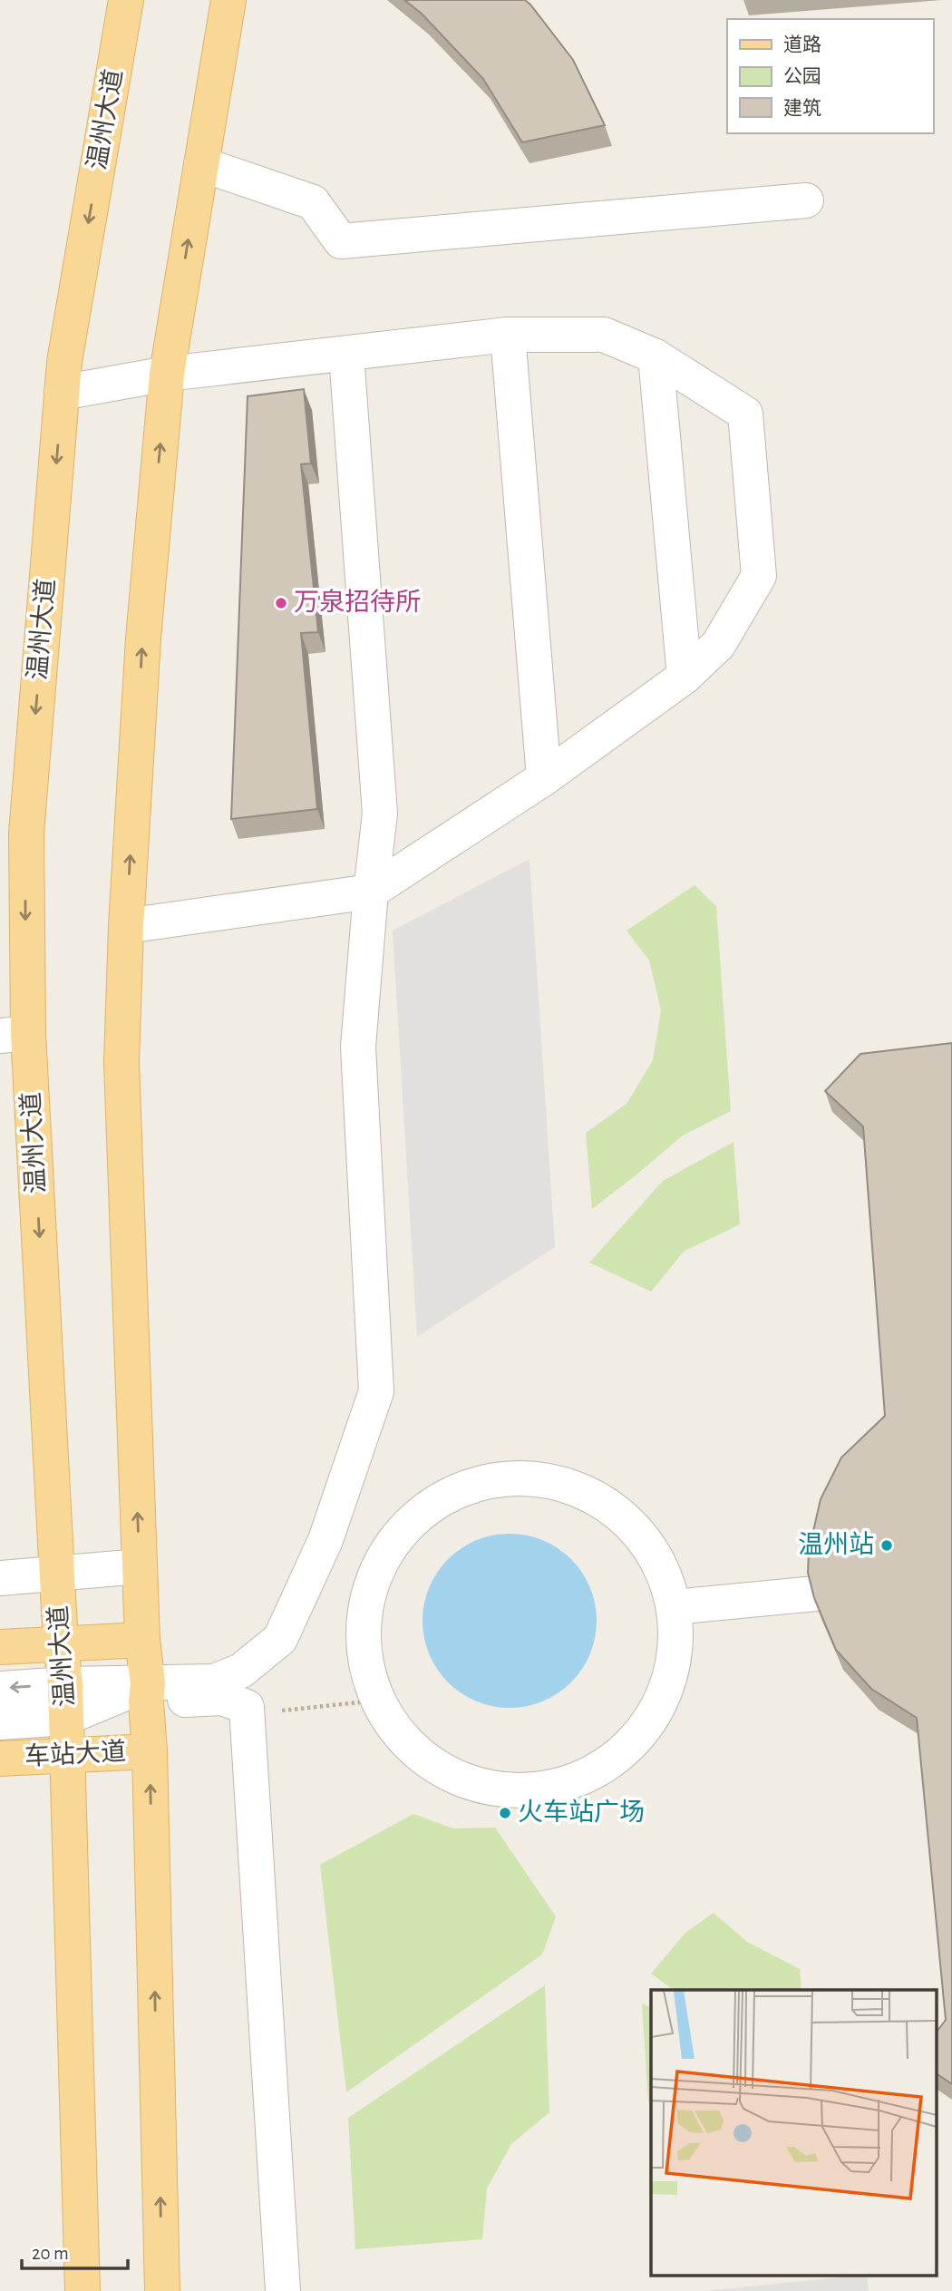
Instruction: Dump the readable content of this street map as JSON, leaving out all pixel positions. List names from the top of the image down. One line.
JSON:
{"streets":{"main road":["温州大道","车站大道"]},"crossings":[["温州大道","车站大道"]],"places":["万泉招待所","温州站","火车站广场"],"legend":["道路","公园","建筑"],"scale_bar":"20 m"}
